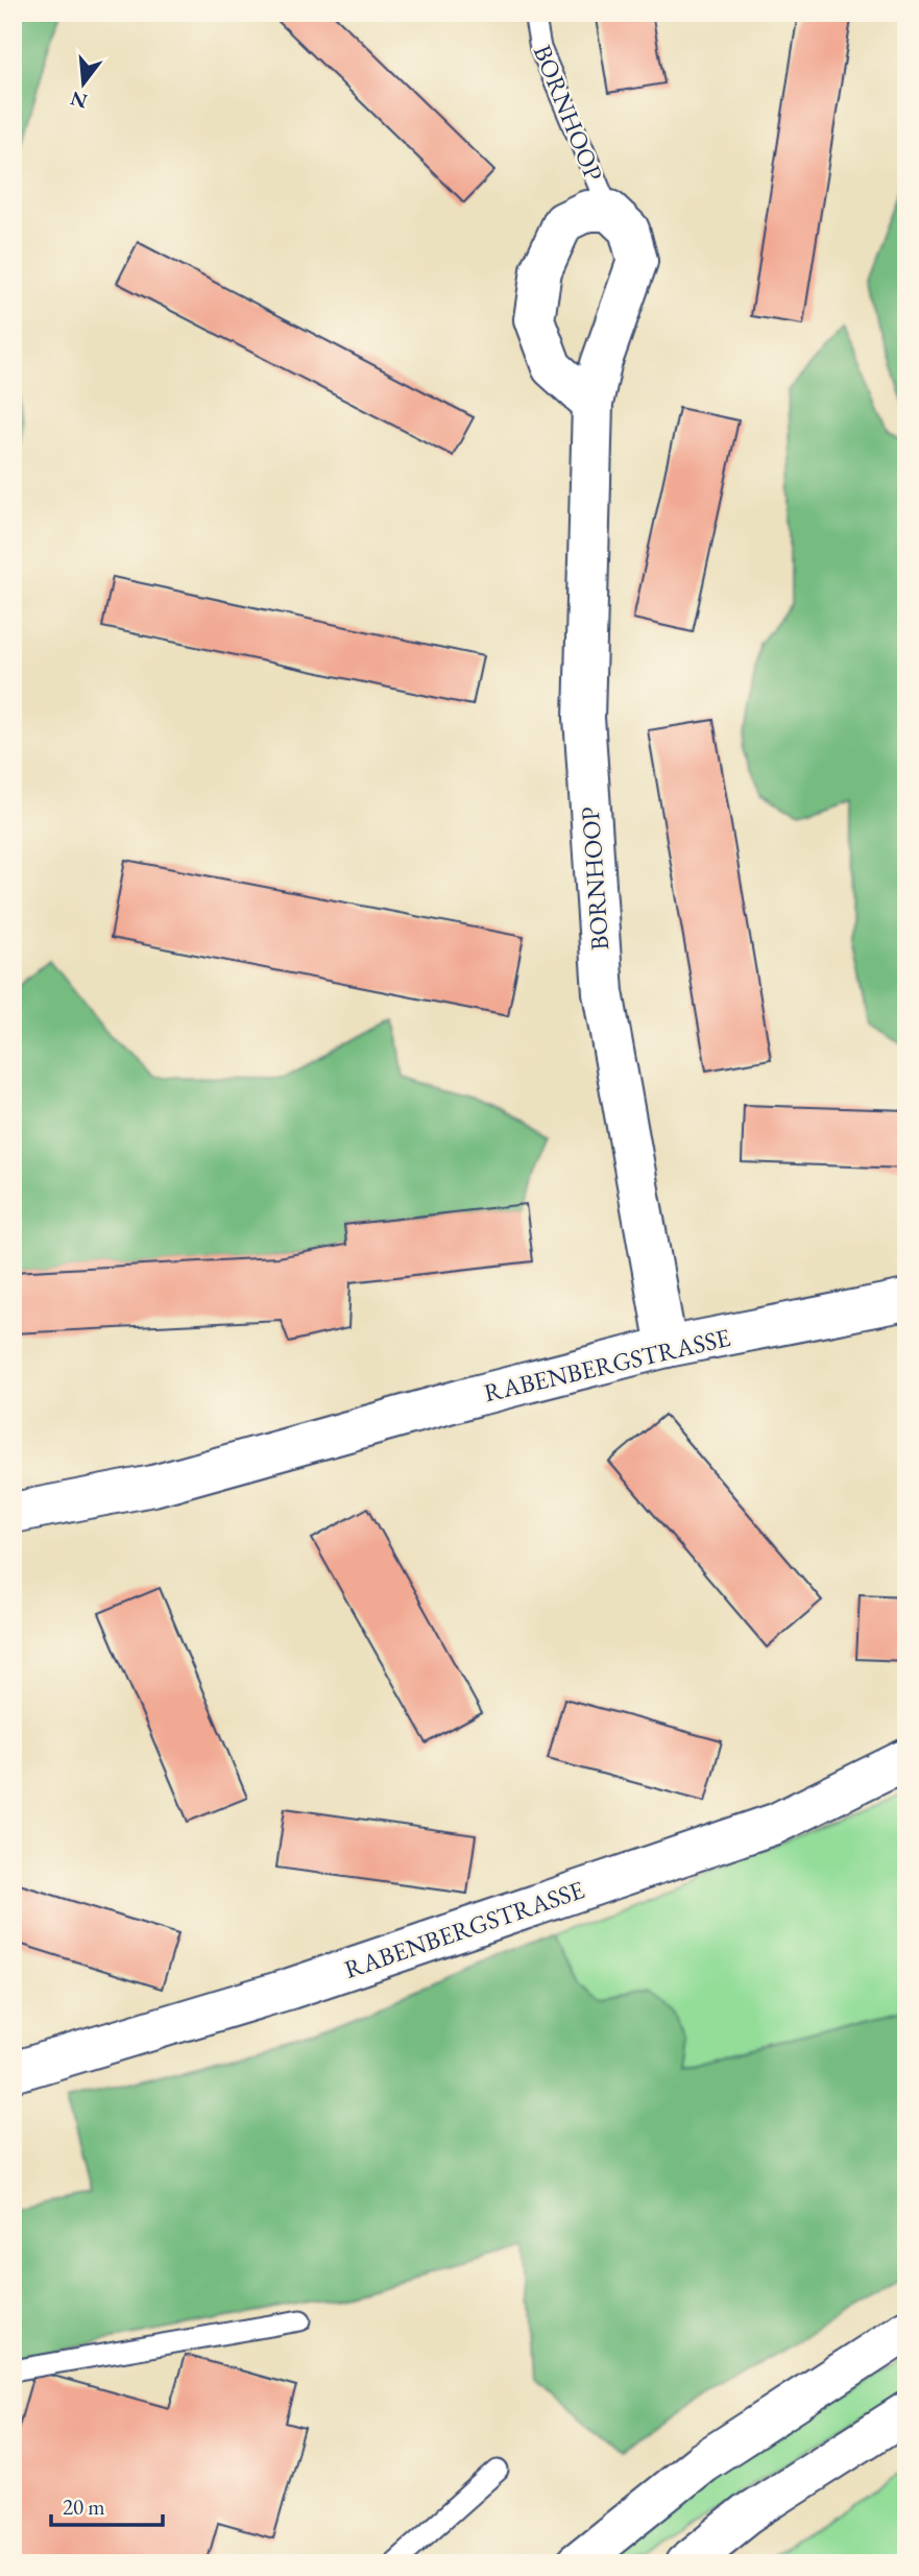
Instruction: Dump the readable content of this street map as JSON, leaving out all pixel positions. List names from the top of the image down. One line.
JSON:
{"streets":{"street":["BORNHOOP","RABENBERGSTRASSE"]},"crossings":[["BORNHOOP","RABENBERGSTRASSE"]],"scale_bar":"20 m","north":"bottom"}
